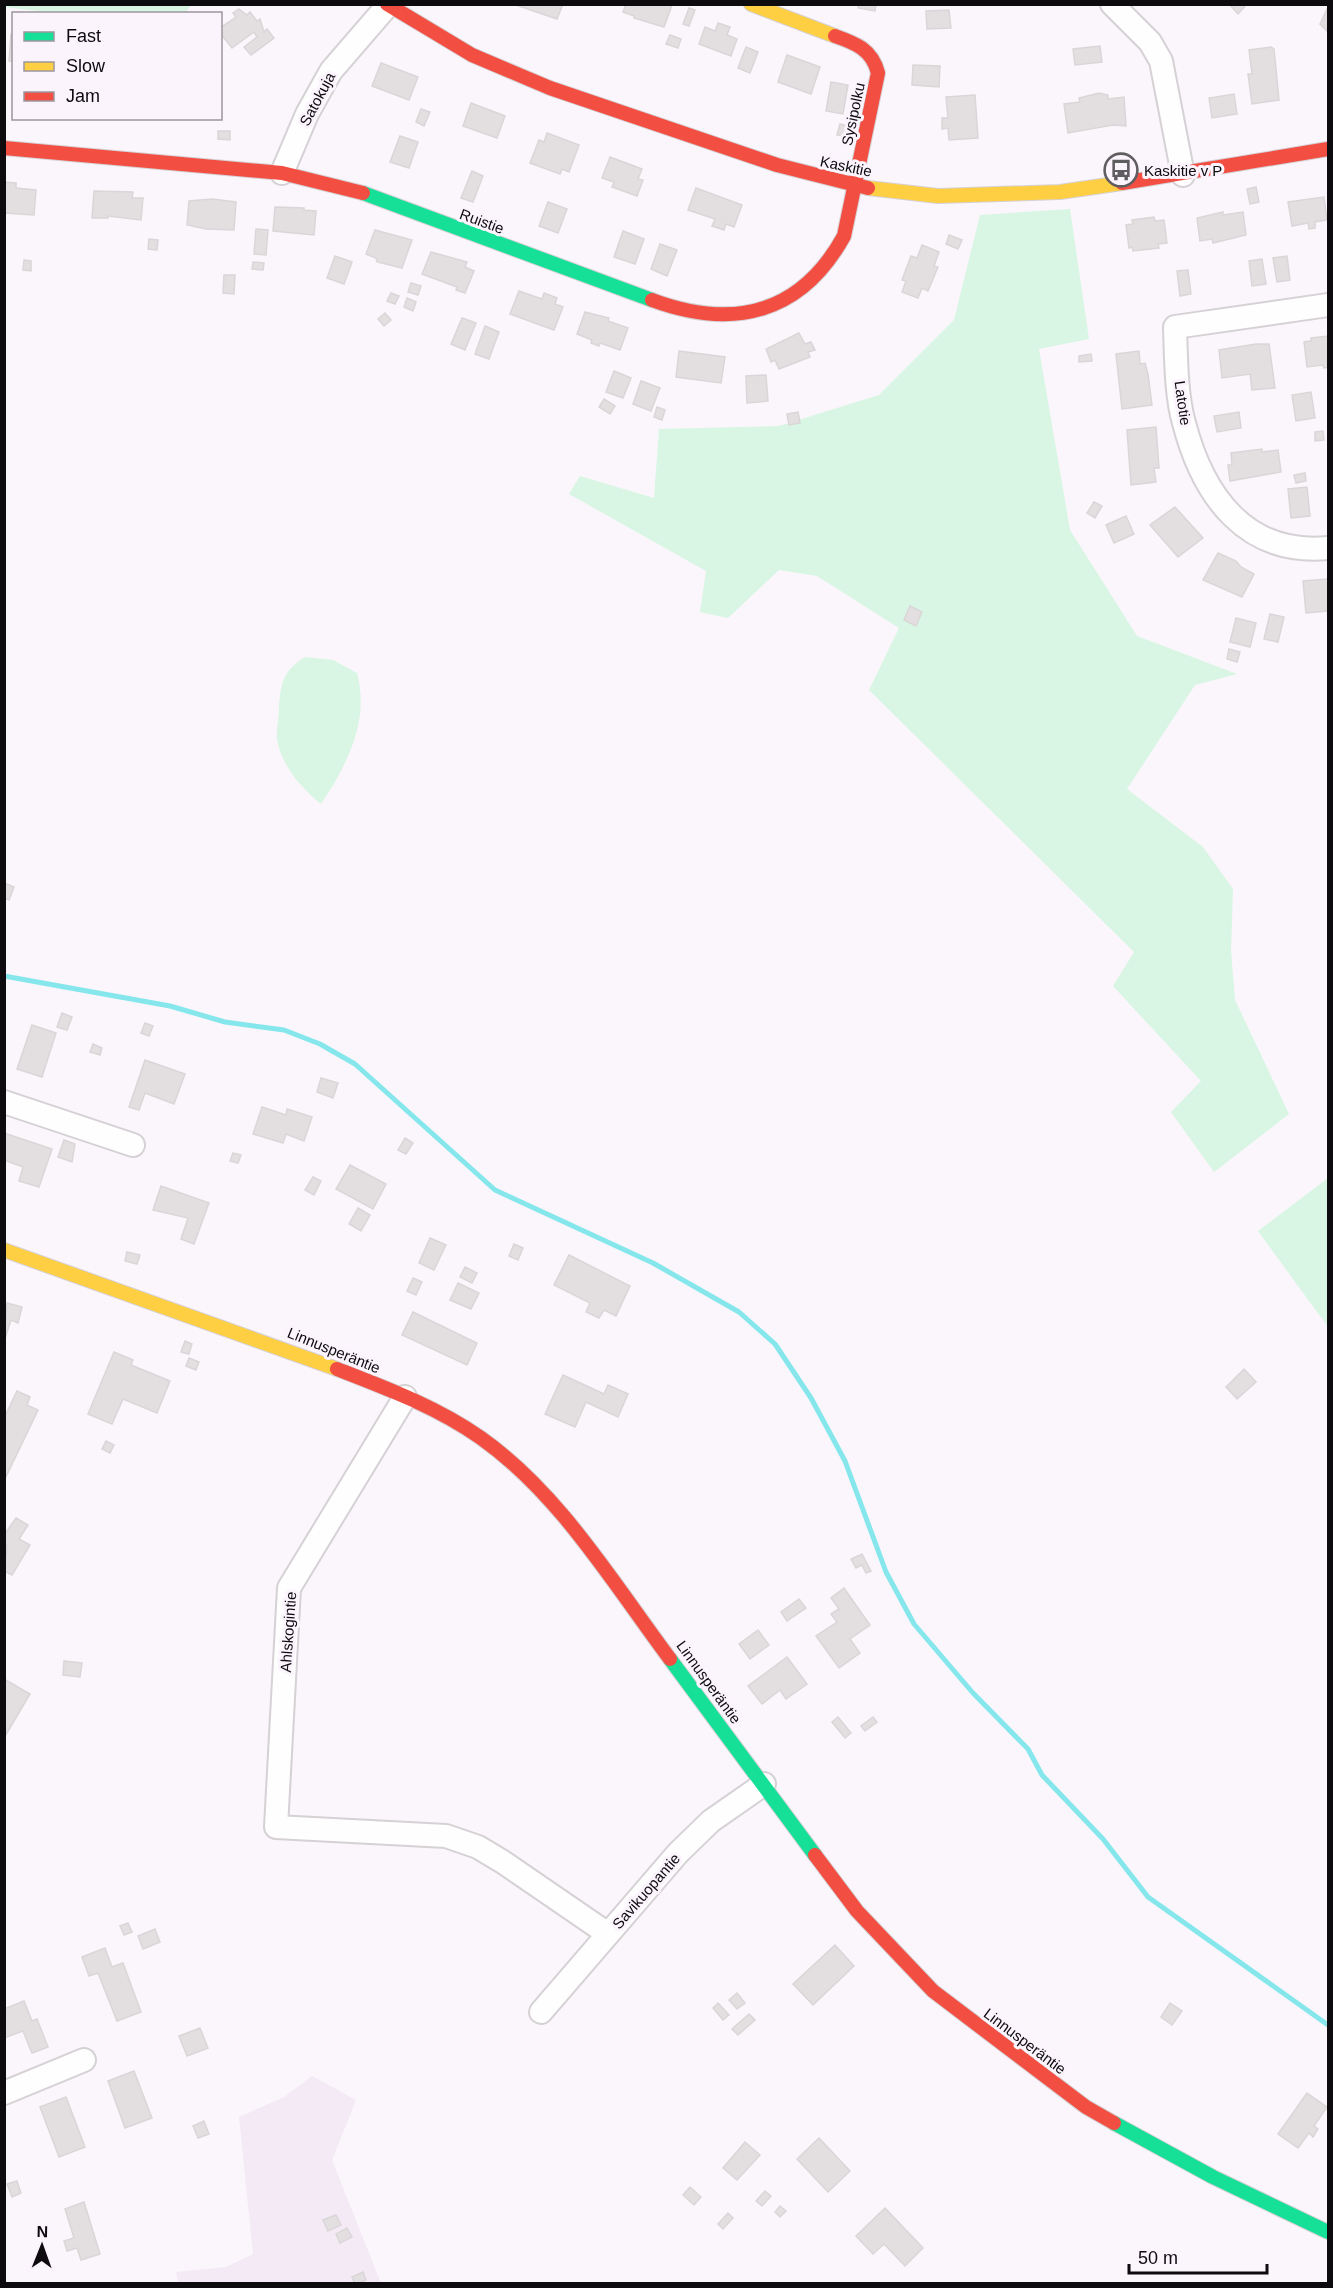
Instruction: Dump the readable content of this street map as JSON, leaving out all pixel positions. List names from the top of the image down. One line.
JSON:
{"streets":{"street":["Satokuja","Sysipolku","Kaskitie","Ruistie","Latotie","Linnusperäntie","Ahlskogintie","Savikuopantie"]},"crossings":[["Satokuja","Kaskitie"],["Satokuja","Ruistie"],["Sysipolku","Ruistie"],["Kaskitie","Ruistie"],["Linnusperäntie","Ahlskogintie"],["Linnusperäntie","Savikuopantie"],["Ahlskogintie","Savikuopantie"]],"places":{"bus stop":["Kaskitie v P"]},"legend":["Fast","Slow","Jam"],"scale_bar":"50 m","north":"top"}
